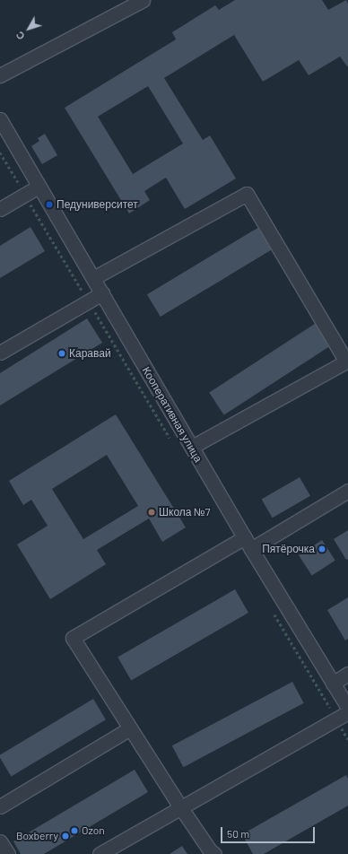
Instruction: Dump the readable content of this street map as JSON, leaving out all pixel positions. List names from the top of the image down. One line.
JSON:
{"streets":{"street":["Кооперативная улица"]},"places":["Педуниверситет","Каравай","Школа №7","Пятёрочка","Ozon","Boxberry"],"scale_bar":"50 m","north":"bottom left"}
